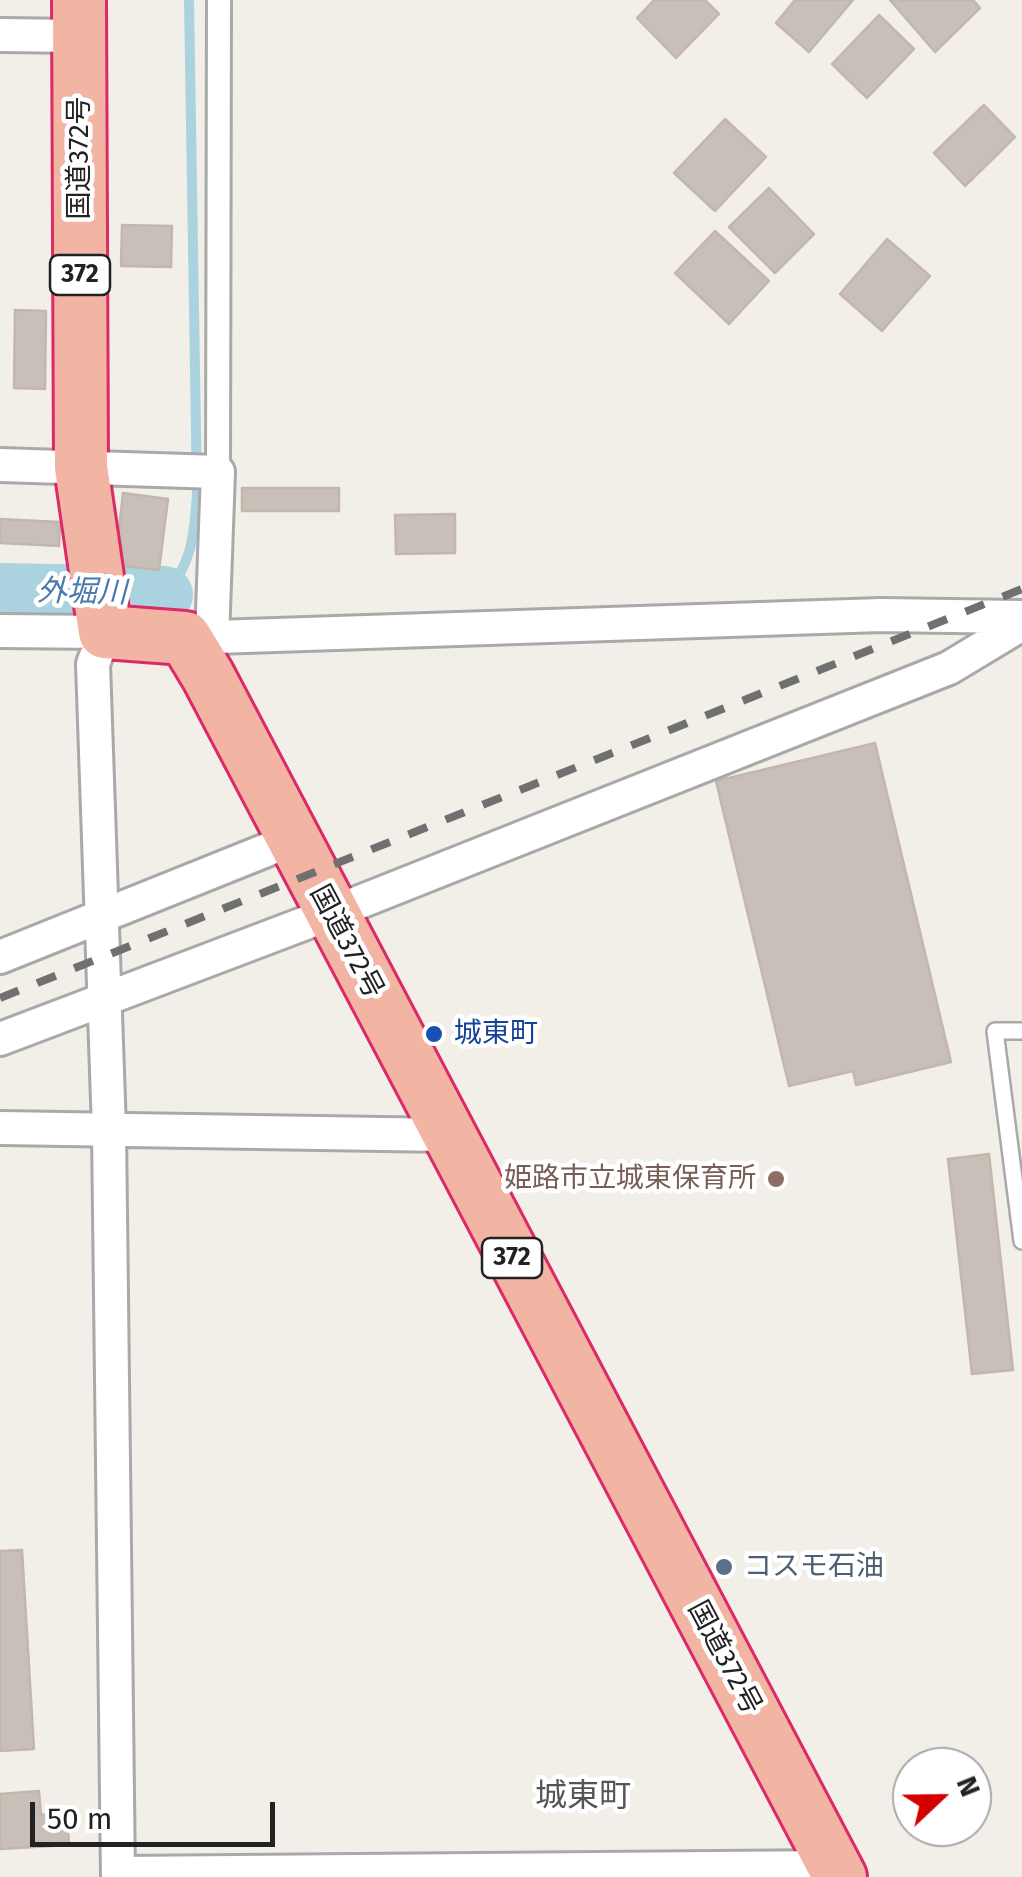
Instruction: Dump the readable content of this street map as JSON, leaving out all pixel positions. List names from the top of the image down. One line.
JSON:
{"streets":{"highway":["国道372号","372"]},"districts":["城東町"],"water":["外堀川"],"places":["城東町","姫路市立城東保育所","コスモ石油"],"scale_bar":"50 m","north":"right"}
